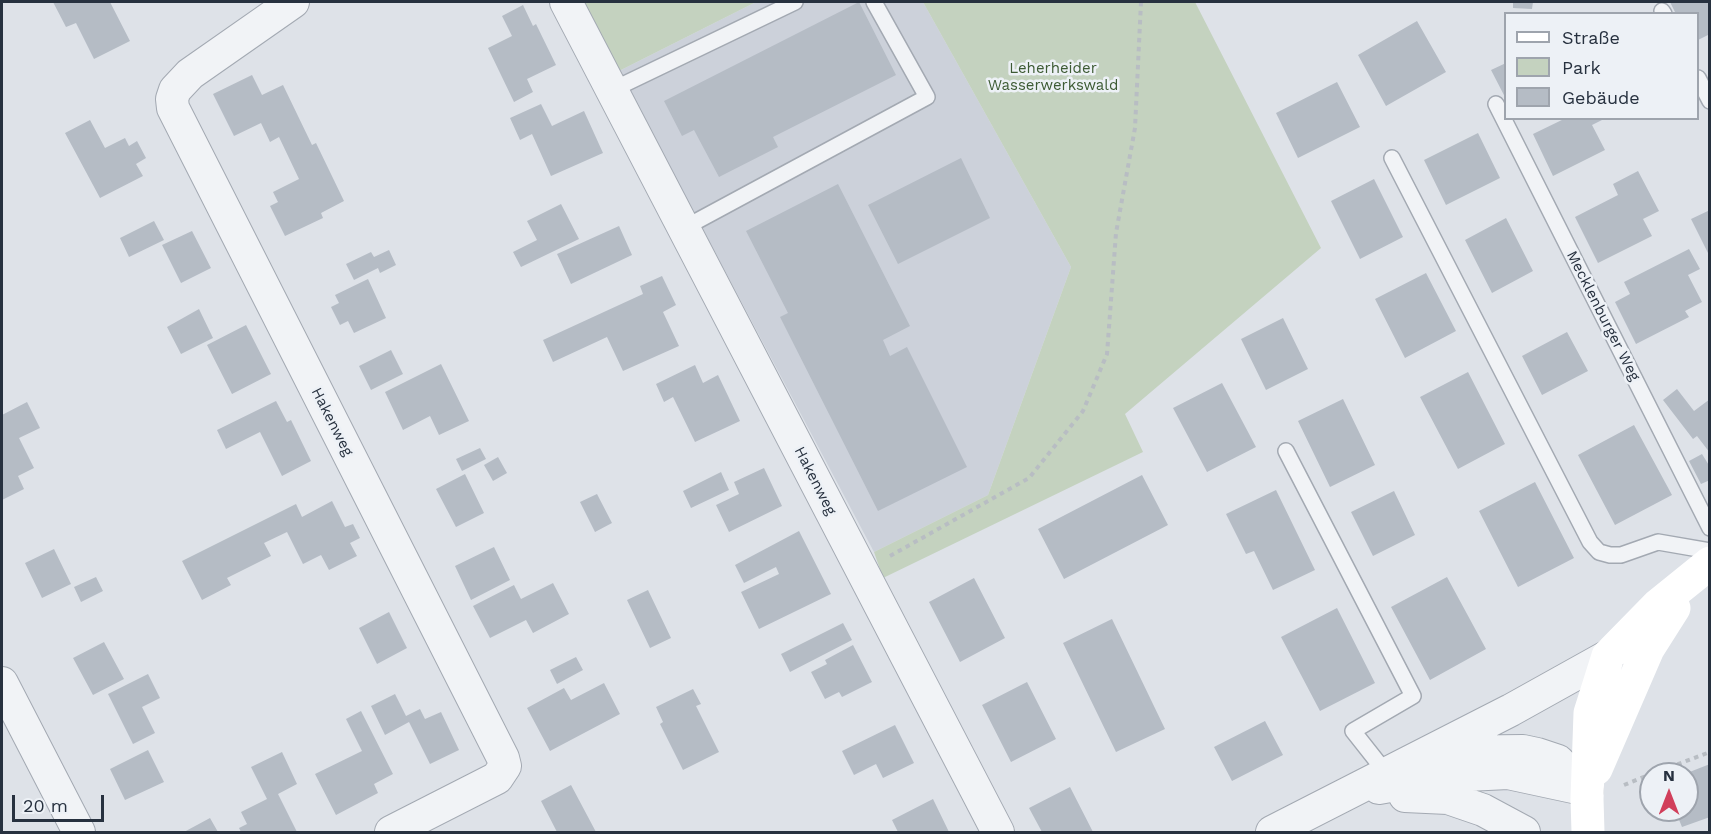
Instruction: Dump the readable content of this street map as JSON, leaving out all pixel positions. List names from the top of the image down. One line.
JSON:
{"streets":{"street":["Hakenweg"],"lane":["Mecklenburger Weg"]},"parks":["Leherheider Wasserwerkswald"],"legend":["Straße","Park","Gebäude"],"scale_bar":"20 m","north":"top"}
